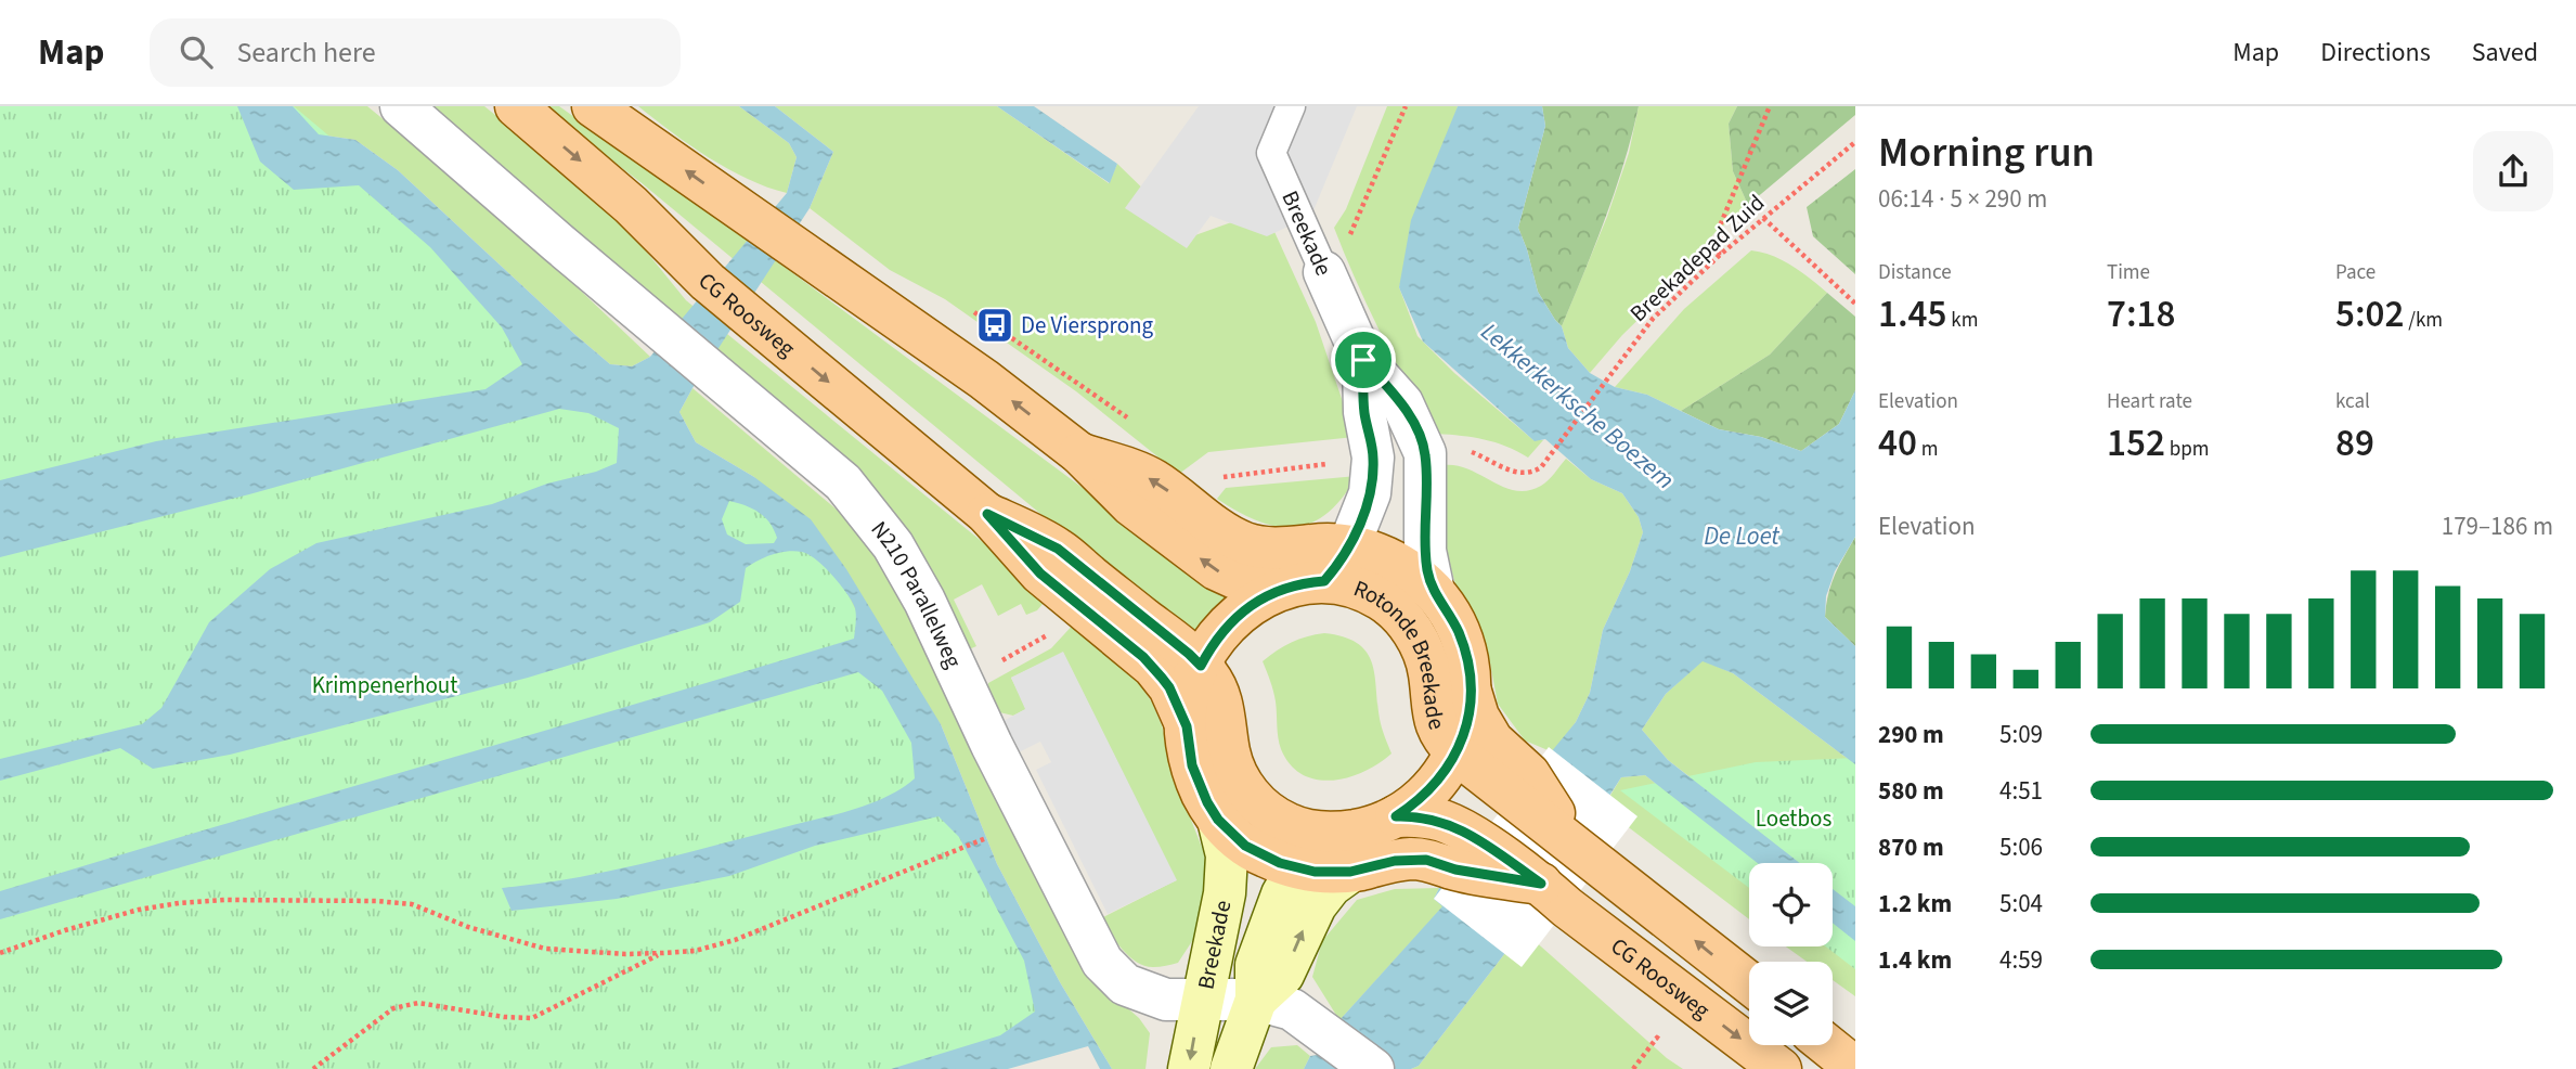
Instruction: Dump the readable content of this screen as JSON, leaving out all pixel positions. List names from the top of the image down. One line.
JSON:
{"streets":{"main road":["Breekade","CG Roosweg","Rotonde Breekade"],"street":["N210 Parallelweg"],"path":["Breekadepad Zuid"]},"crossings":[["Breekade","Breekadepad Zuid"],["Breekade","CG Roosweg"],["Breekade","N210 Parallelweg"],["Breekade","Rotonde Breekade"],["CG Roosweg","Rotonde Breekade"]],"water":["Lekkerkerksche Boezem","De Loet"],"parks":["Krimpenerhout","Loetbos"],"places":{"bus stop":["De Viersprong"]},"page":{"header":"Map","search":"Search here","nav":["Map","Directions","Saved"],"heading":["Morning run","06:14 · 5 × 290 m"],"stats":[["Distance","1.45 km"],["Time","7:18"],["Pace","5:02 /km"],["Elevation","40 m"],["Heart rate","152 bpm"],["kcal","89"]],"chart":["Elevation","179–186 m"],"list":[{"name":"290 m","note":"5:09"},{"name":"580 m","note":"4:51"},{"name":"870 m","note":"5:06"},{"name":"1.2 km","note":"5:04"},{"name":"1.4 km","note":"4:59"}]}}
